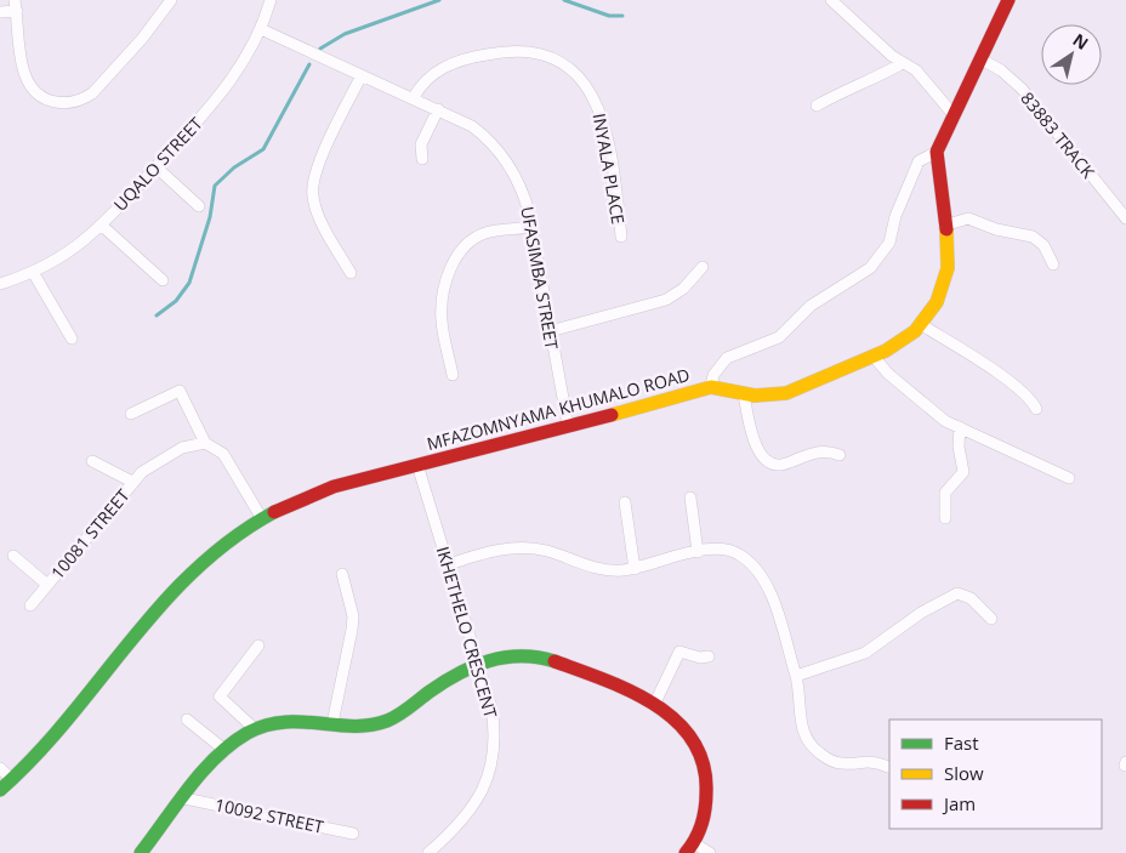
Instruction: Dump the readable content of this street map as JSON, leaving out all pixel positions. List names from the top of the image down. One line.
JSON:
{"streets":{"street":["83883 TRACK","UQALO STREET","INYALA PLACE","UFASIMBA STREET","MFAZOMNYAMA KHUMALO ROAD","10081 STREET","IKHETHELO CRESCENT","10092 STREET"]},"crossings":[["83883 TRACK","MFAZOMNYAMA KHUMALO ROAD"],["UQALO STREET","UFASIMBA STREET"],["INYALA PLACE","UFASIMBA STREET"],["UFASIMBA STREET","MFAZOMNYAMA KHUMALO ROAD"],["MFAZOMNYAMA KHUMALO ROAD","IKHETHELO CRESCENT"]],"legend":["Fast","Slow","Jam"],"north":"top right"}
